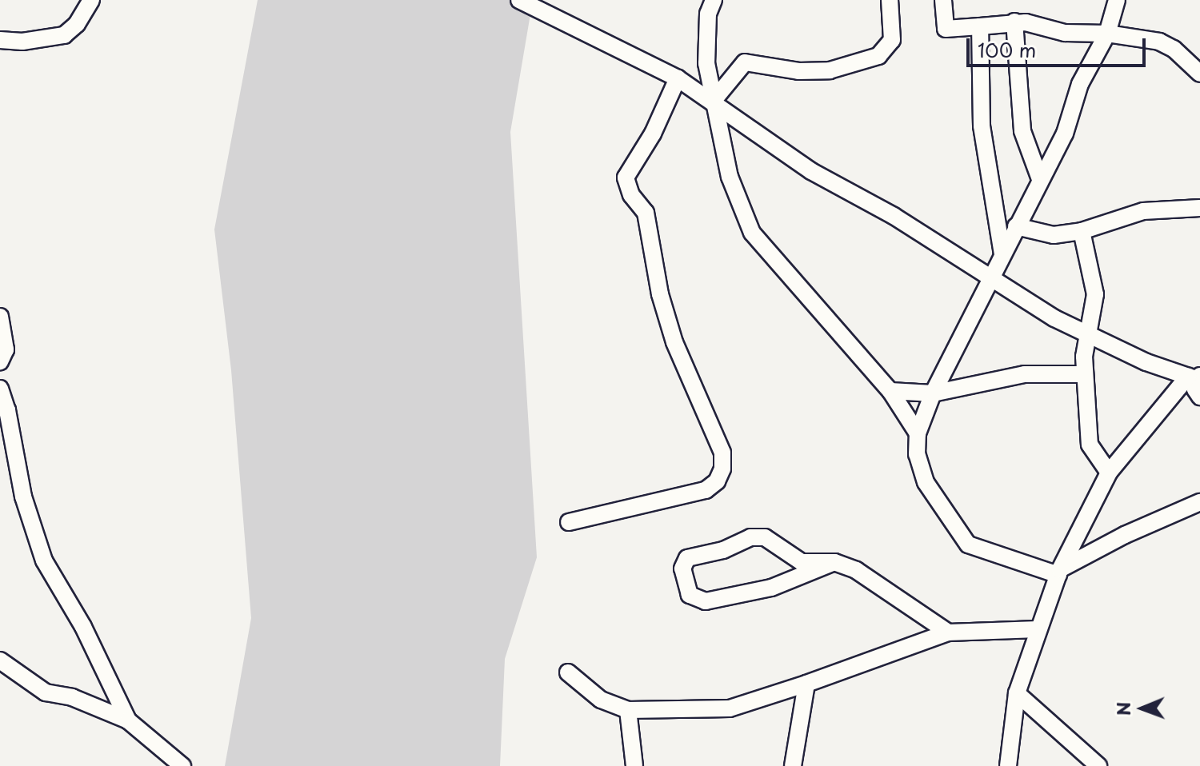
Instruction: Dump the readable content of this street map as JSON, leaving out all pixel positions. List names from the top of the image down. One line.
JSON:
{"scale_bar":"100 m","north":"left"}
